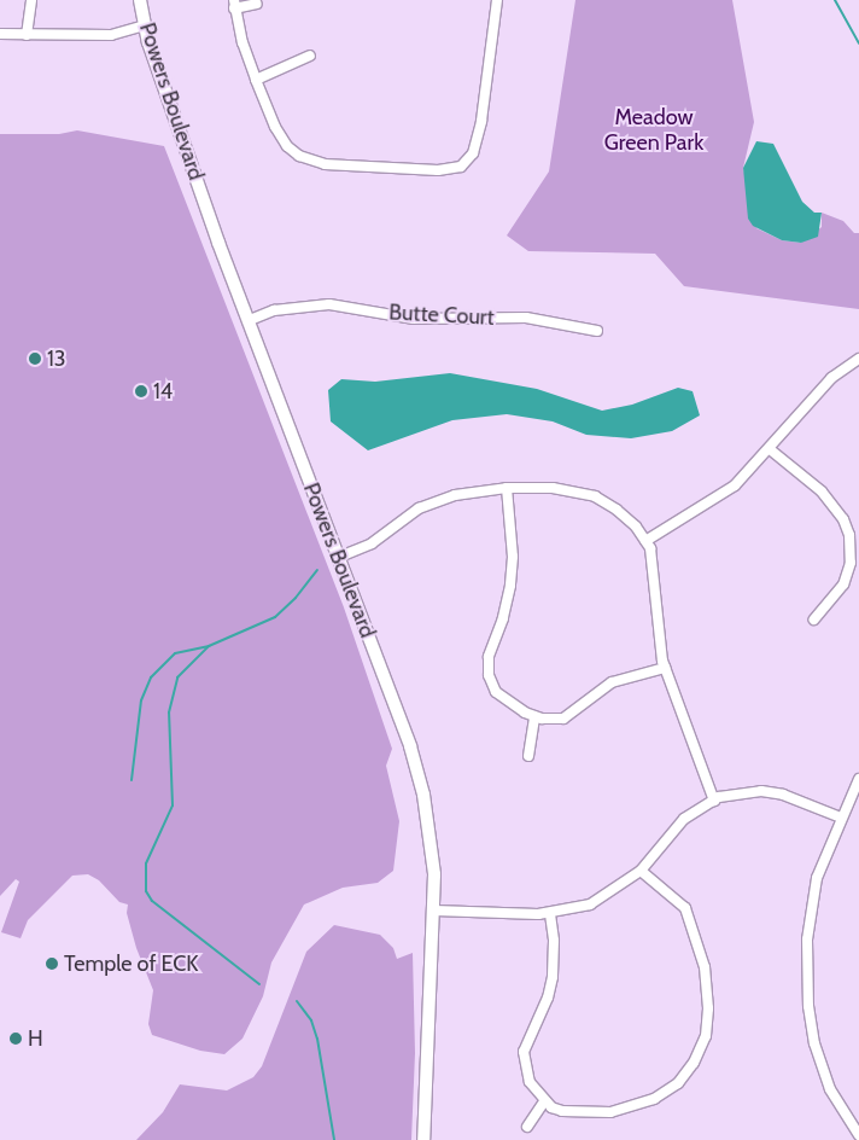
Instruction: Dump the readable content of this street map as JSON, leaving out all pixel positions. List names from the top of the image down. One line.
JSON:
{"streets":{"main road":["Powers Boulevard"],"street":["Butte Court"]},"crossings":[["Powers Boulevard","Butte Court"]],"parks":["Meadow Green Park"],"places":["13","14","Temple of ECK","H"]}
